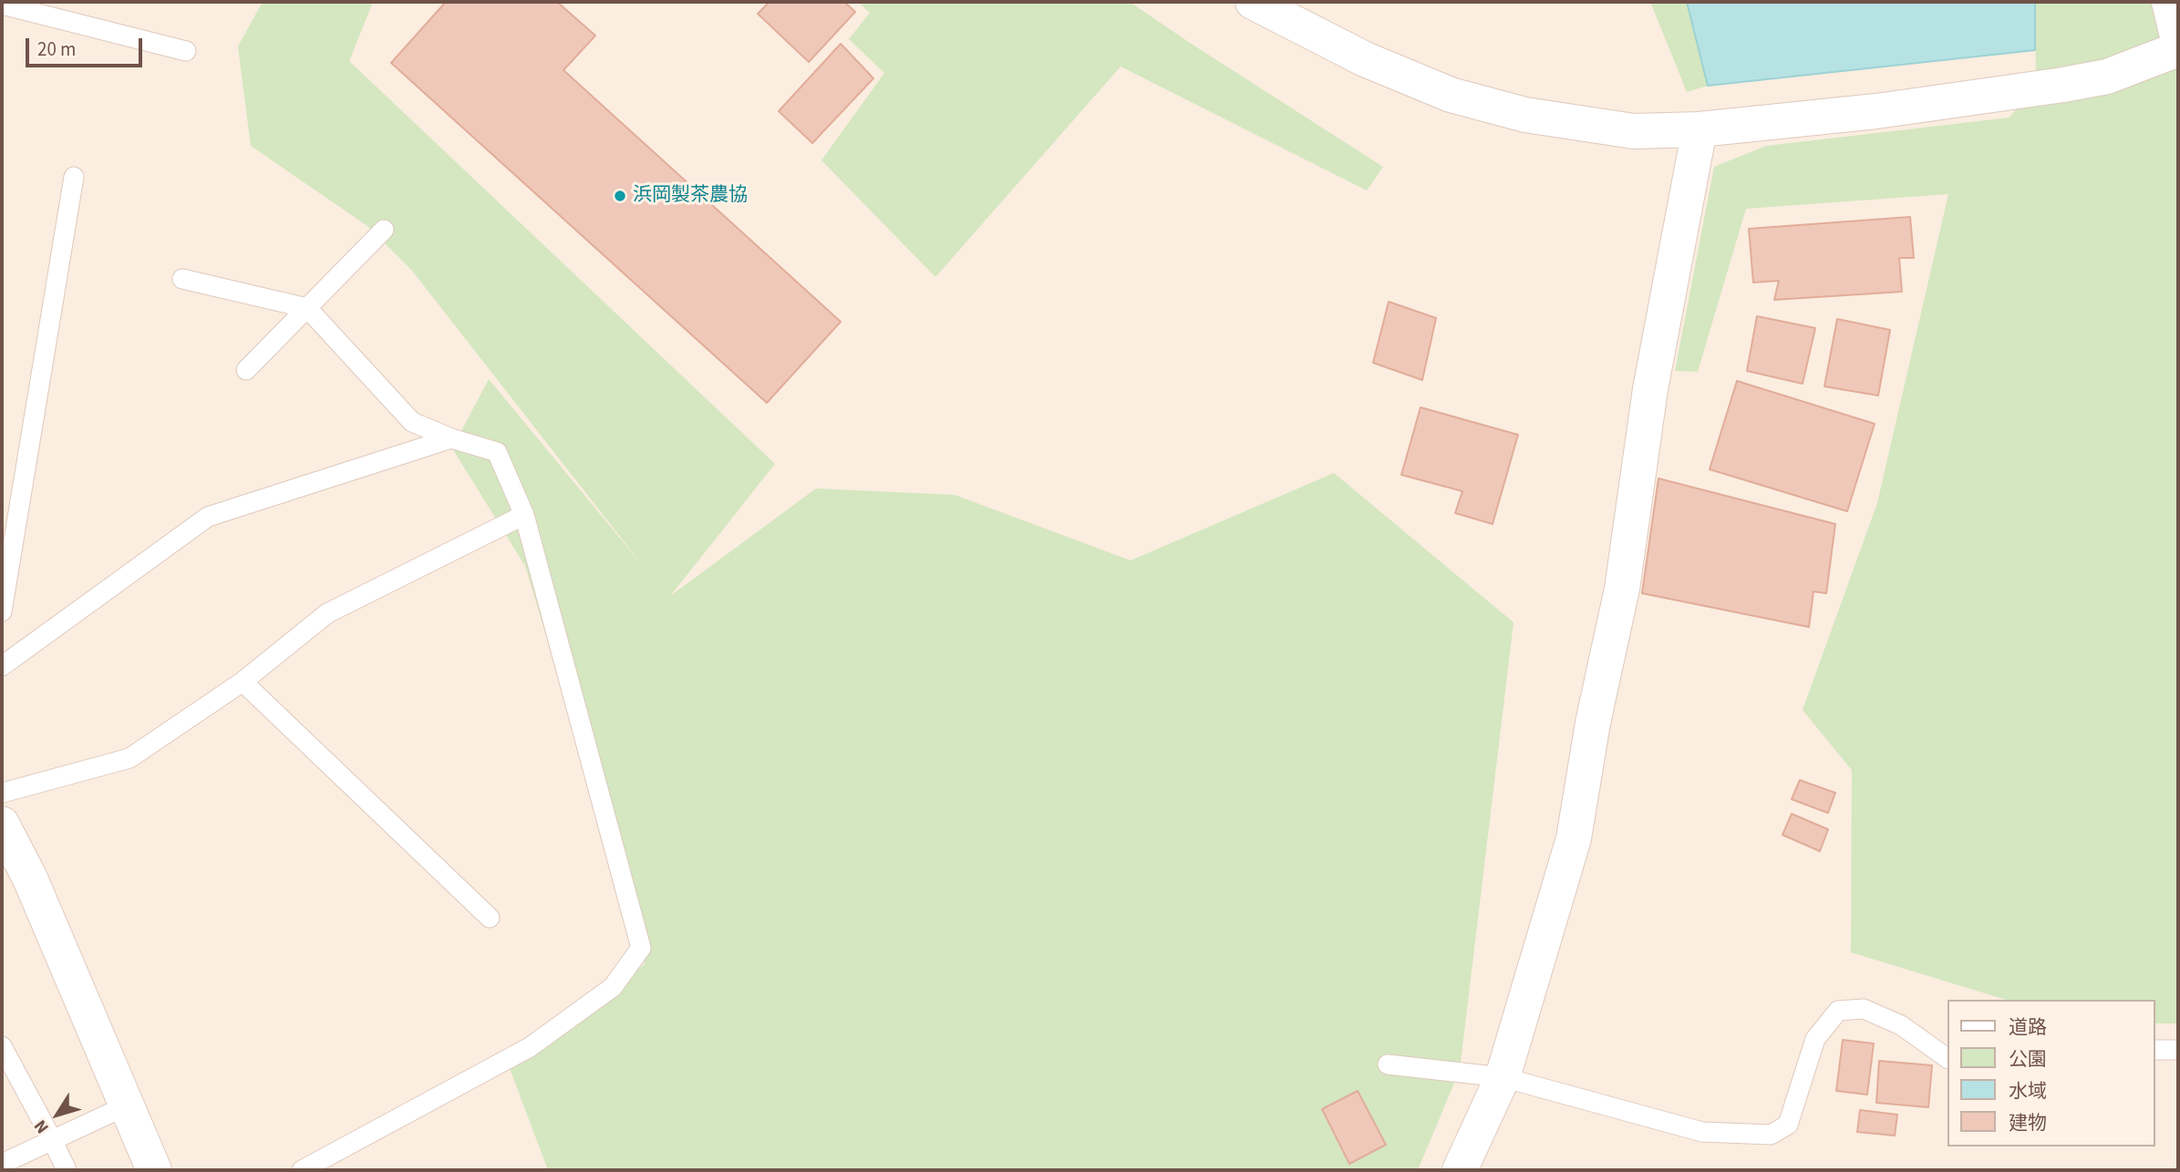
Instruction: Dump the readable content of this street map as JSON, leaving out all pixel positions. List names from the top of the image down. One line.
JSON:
{"places":["浜岡製茶農協"],"legend":["道路","公園","水域","建物"],"scale_bar":"20 m","north":"bottom left"}
